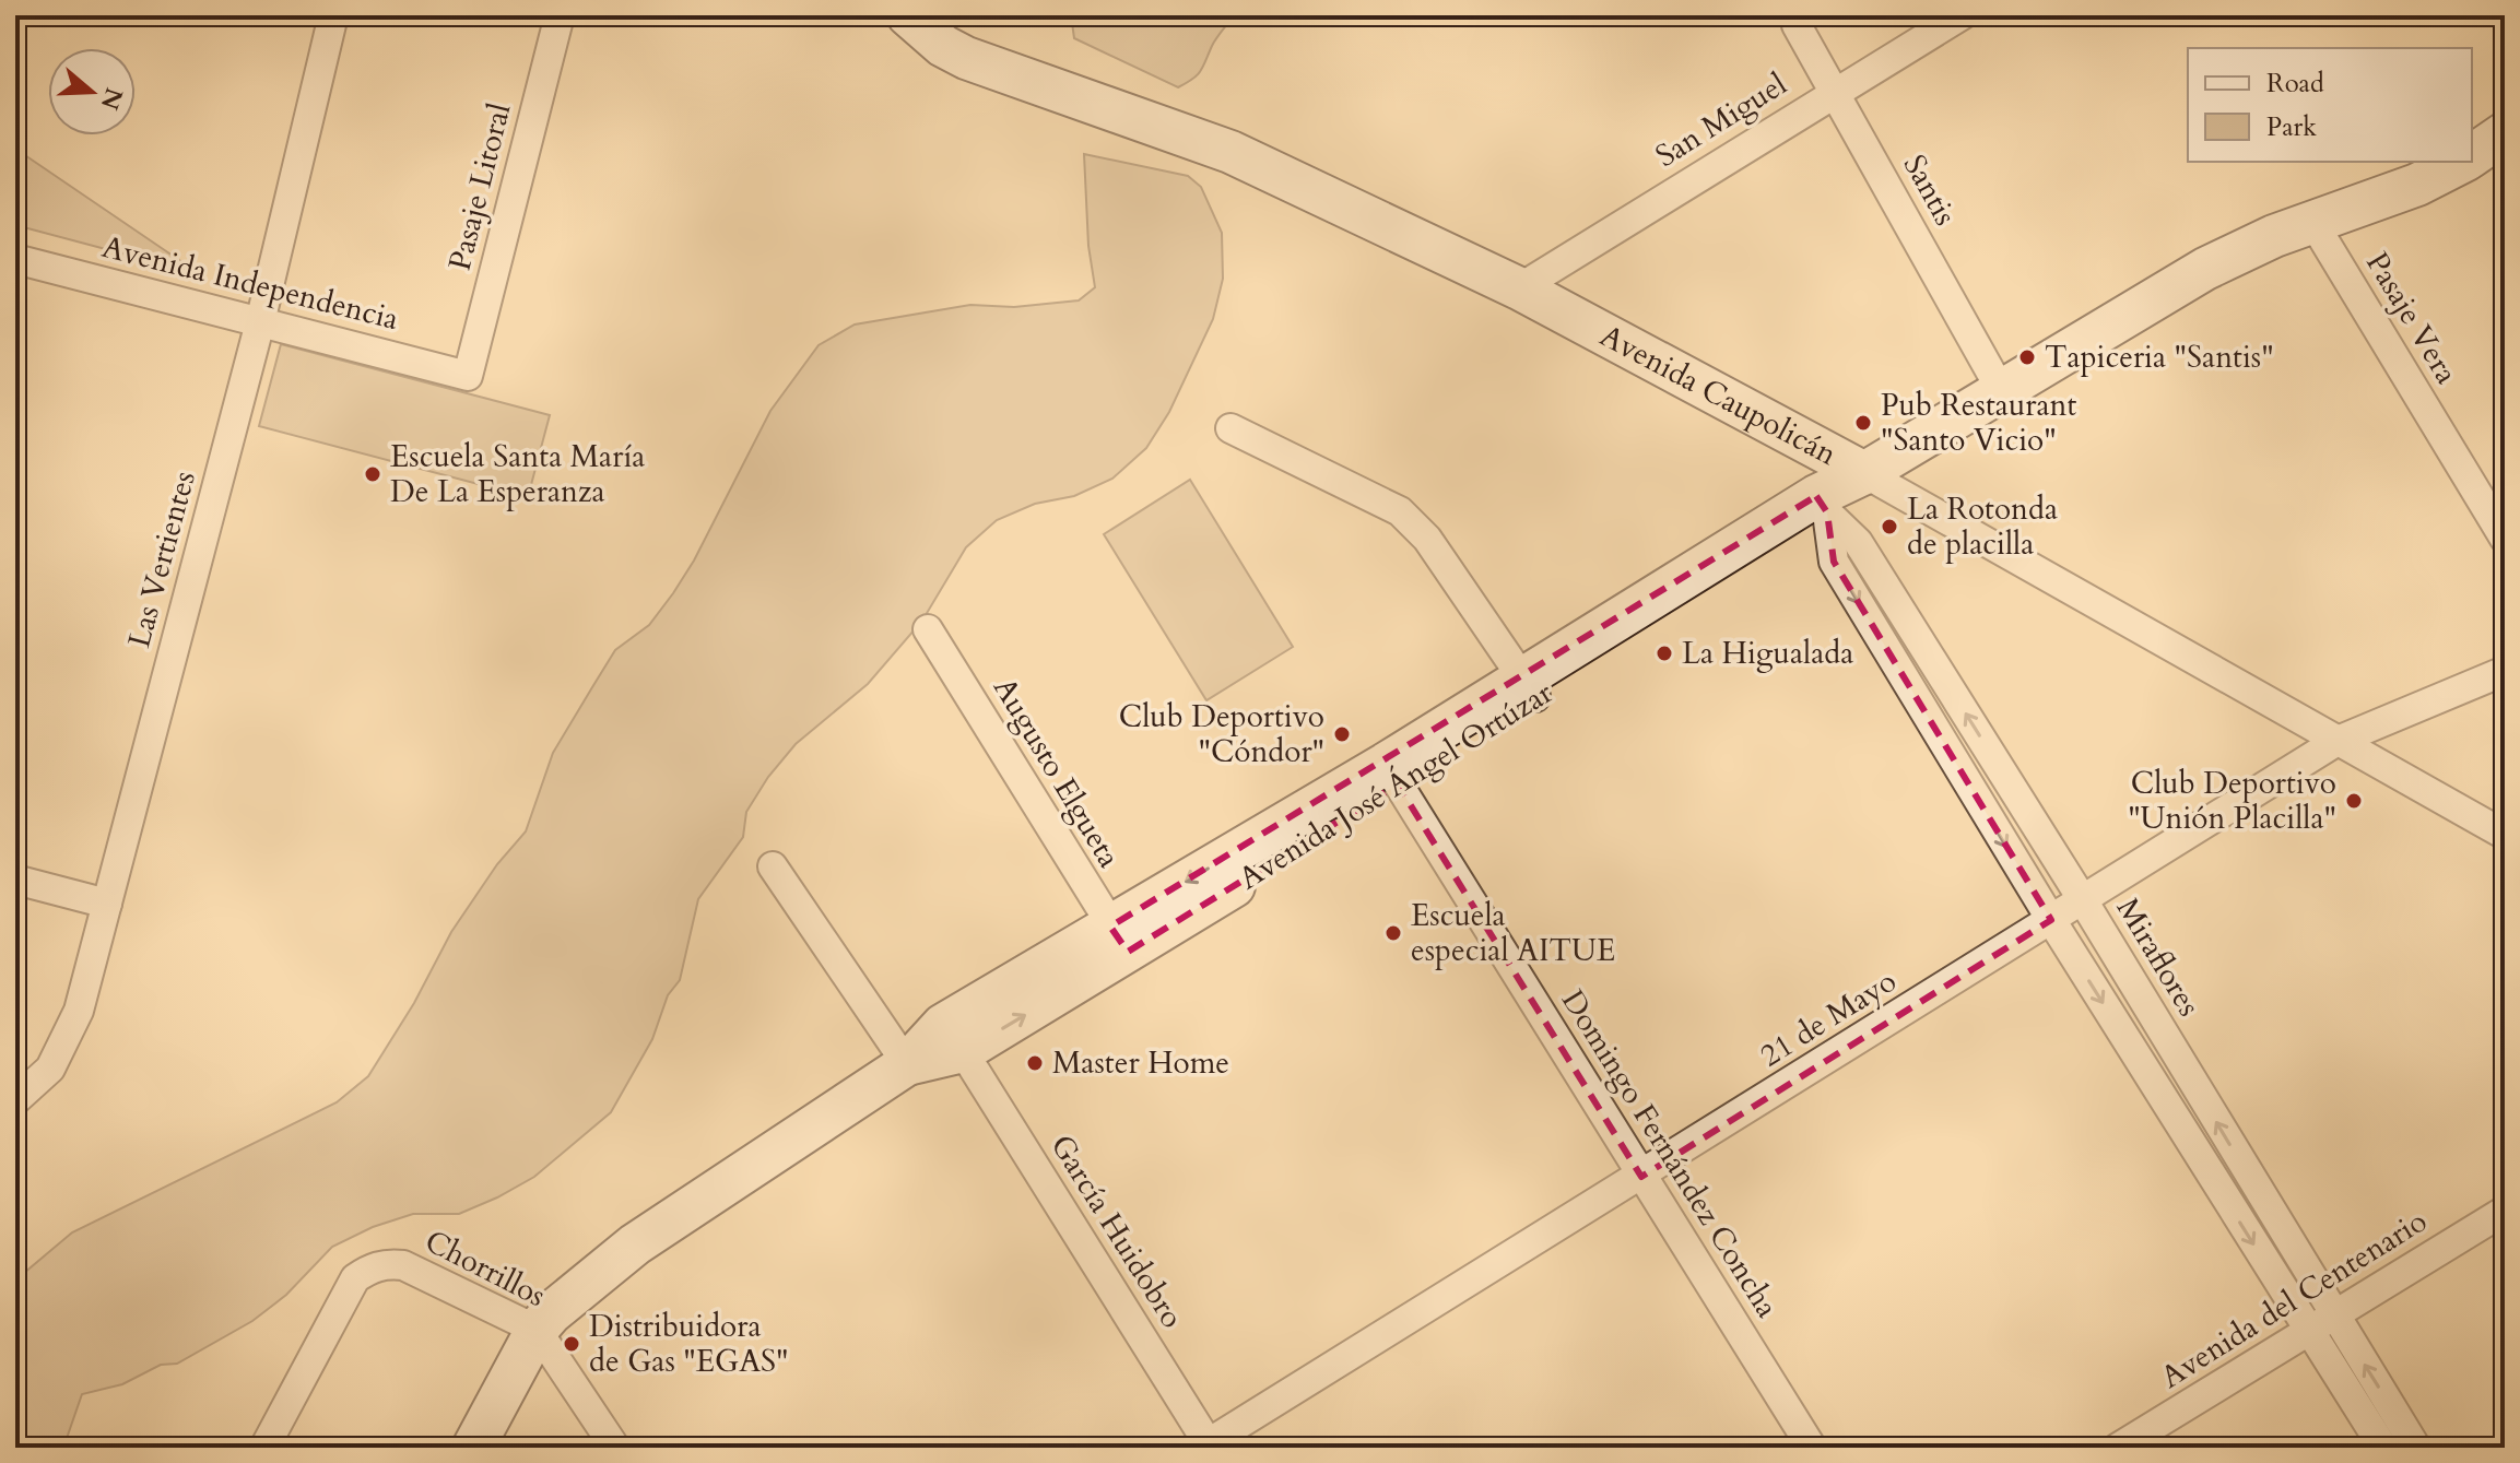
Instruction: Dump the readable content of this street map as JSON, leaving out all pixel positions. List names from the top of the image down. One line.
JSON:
{"streets":{"street":["San Miguel","Pasaje Litoral","Santis","Avenida Independencia","Pasaje Vera","Avenida Caupolicán","Las Vertientes","Augusto Elgueta","Avenida José Ángel Ortúzar","Miraflores","21 de Mayo","Domingo Fernández Concha","García Huidobro","Chorrillos","Avenida del Centenario"]},"crossings":[["San Miguel","Santis"],["San Miguel","Avenida Caupolicán"],["Pasaje Litoral","Avenida Independencia"],["Santis","Avenida José Ángel Ortúzar"],["Avenida Independencia","Las Vertientes"],["Pasaje Vera","Avenida José Ángel Ortúzar"],["Avenida Caupolicán","Avenida José Ángel Ortúzar"],["Avenida Caupolicán","21 de Mayo"],["Augusto Elgueta","Avenida José Ángel Ortúzar"],["Avenida José Ángel Ortúzar","Miraflores"],["Avenida José Ángel Ortúzar","Domingo Fernández Concha"],["Avenida José Ángel Ortúzar","García Huidobro"],["Avenida José Ángel Ortúzar","Chorrillos"],["Miraflores","21 de Mayo"],["Miraflores","Avenida del Centenario"],["21 de Mayo","Domingo Fernández Concha"],["21 de Mayo","García Huidobro"]],"places":["Tapiceria \"Santis\"","Pub Restaurant \"Santo Vicio\"","Escuela Santa María De La Esperanza","La Rotonda de placilla","La Higualada","Club Deportivo \"Cóndor\"","Club Deportivo \"Unión Placilla\"","Escuela especial AITUE","Master Home","Distribuidora de Gas \"EGAS\""],"legend":["Road","Park"],"north":"right"}
